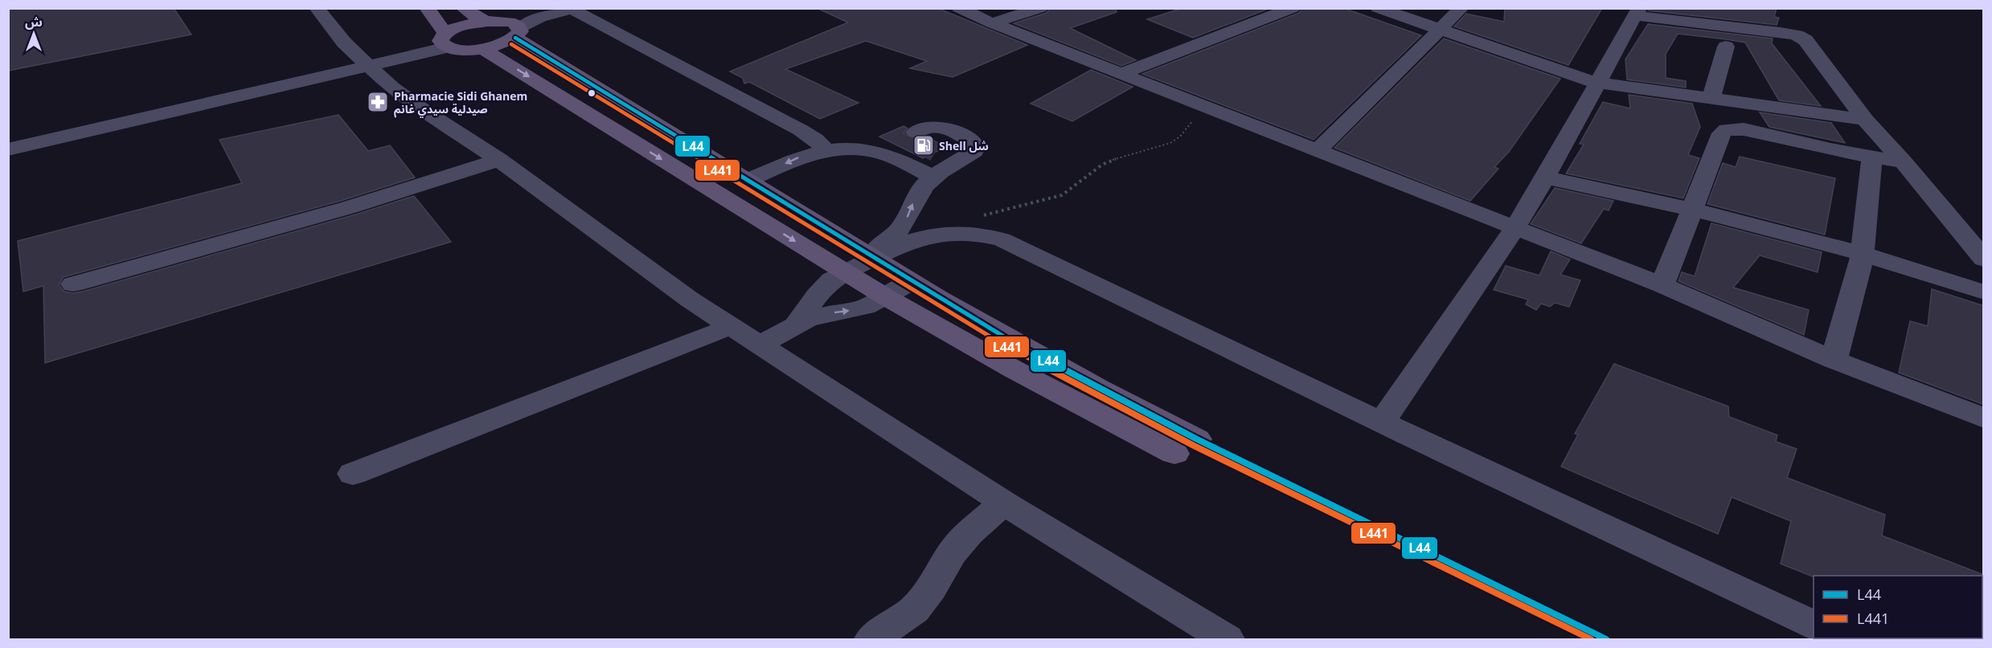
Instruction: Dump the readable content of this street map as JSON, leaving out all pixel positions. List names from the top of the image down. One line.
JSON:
{"places":{"pharmacy":["Pharmacie Sidi Ghanem صيدلية سيدي غانم"],"fuel station":["Shell شل"]},"lines":["transit line L44","transit line L441"],"legend":["L44","L441"],"north":"top"}
